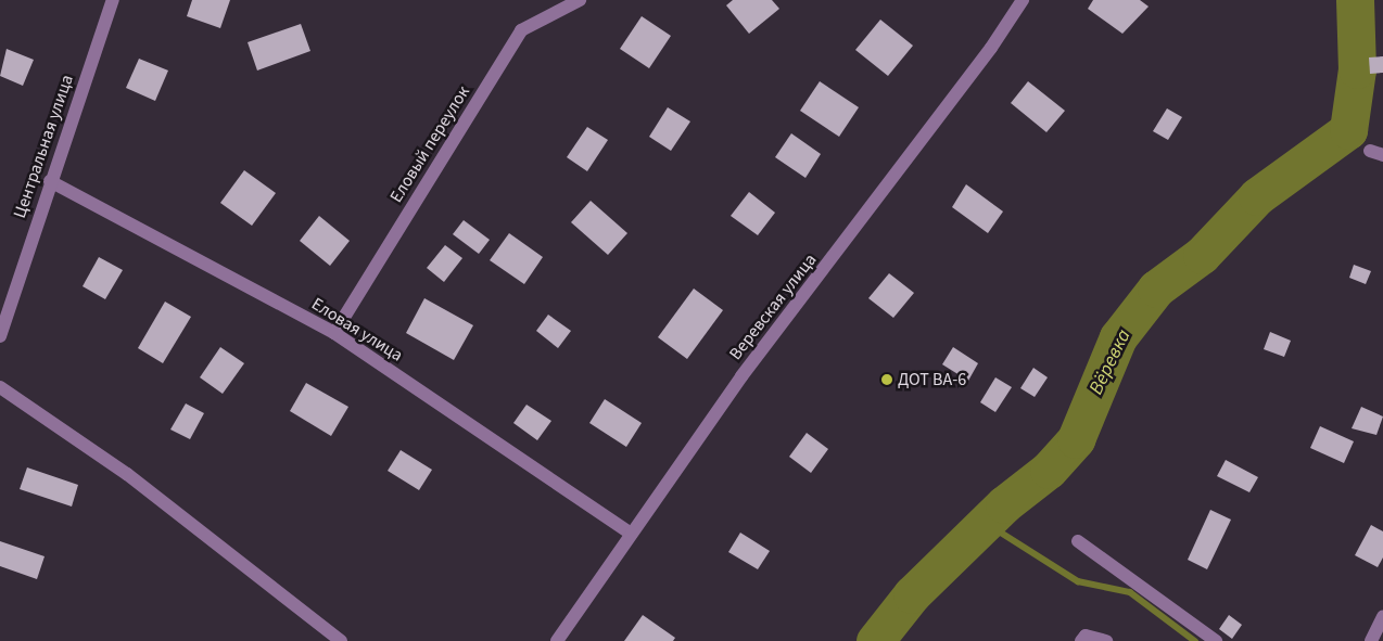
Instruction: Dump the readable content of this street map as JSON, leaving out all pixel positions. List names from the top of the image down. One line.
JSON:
{"streets":{"street":["Еловый переулок","Центральная улица","Веревская улица","Еловая улица"]},"crossings":[["Еловый переулок","Еловая улица"],["Центральная улица","Еловая улица"],["Веревская улица","Еловая улица"]],"water":["Вёревка"],"places":["ДОТ ВА-6"]}
